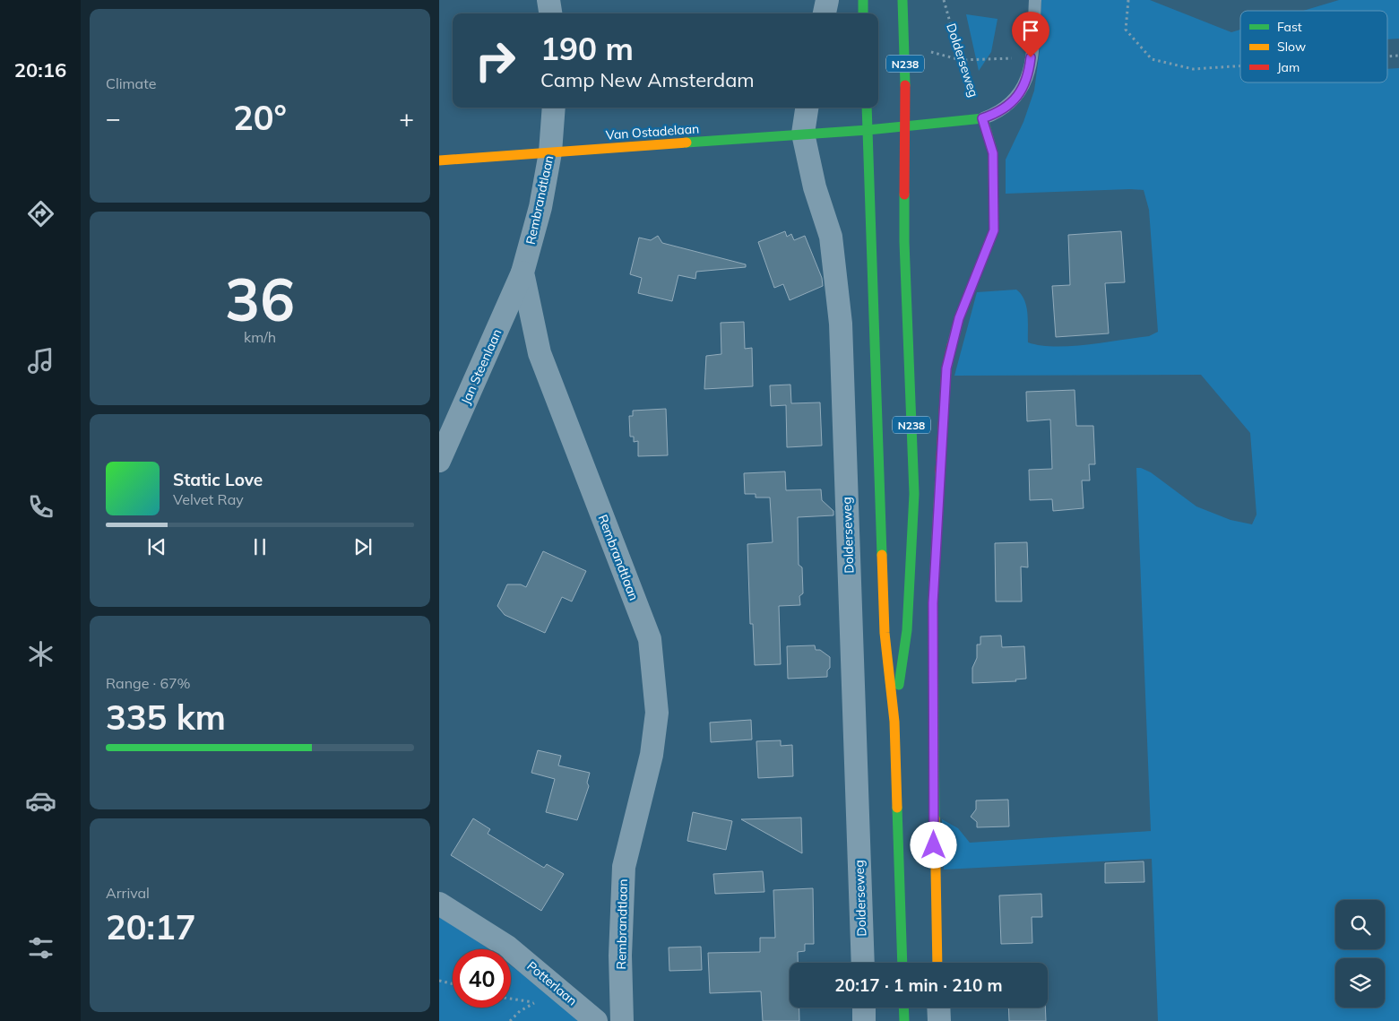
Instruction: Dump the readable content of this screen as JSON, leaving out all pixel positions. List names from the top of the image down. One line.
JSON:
{"streets":{"main road":["N238","Van Ostadelaan"],"street":["Dolderseweg","Rembrandtlaan","Jan Steenlaan","Potterlaan"]},"crossings":[["Dolderseweg","Van Ostadelaan"],["N238","Van Ostadelaan"],["Van Ostadelaan","Rembrandtlaan"],["Rembrandtlaan","Jan Steenlaan"]],"legend":["Fast","Slow","Jam"],"page":{"tabs":"20:16","tile":["Climate",["36","km/h"],["Range · 67%","335 km"],["Arrival","20:17"]],"turn":["190 m","Camp New Amsterdam"],"heat":["−","20°","+"],"song":["Static Love","Velvet Ray"],"limit":"40","trip":"20:17 · 1 min · 210 m"}}
